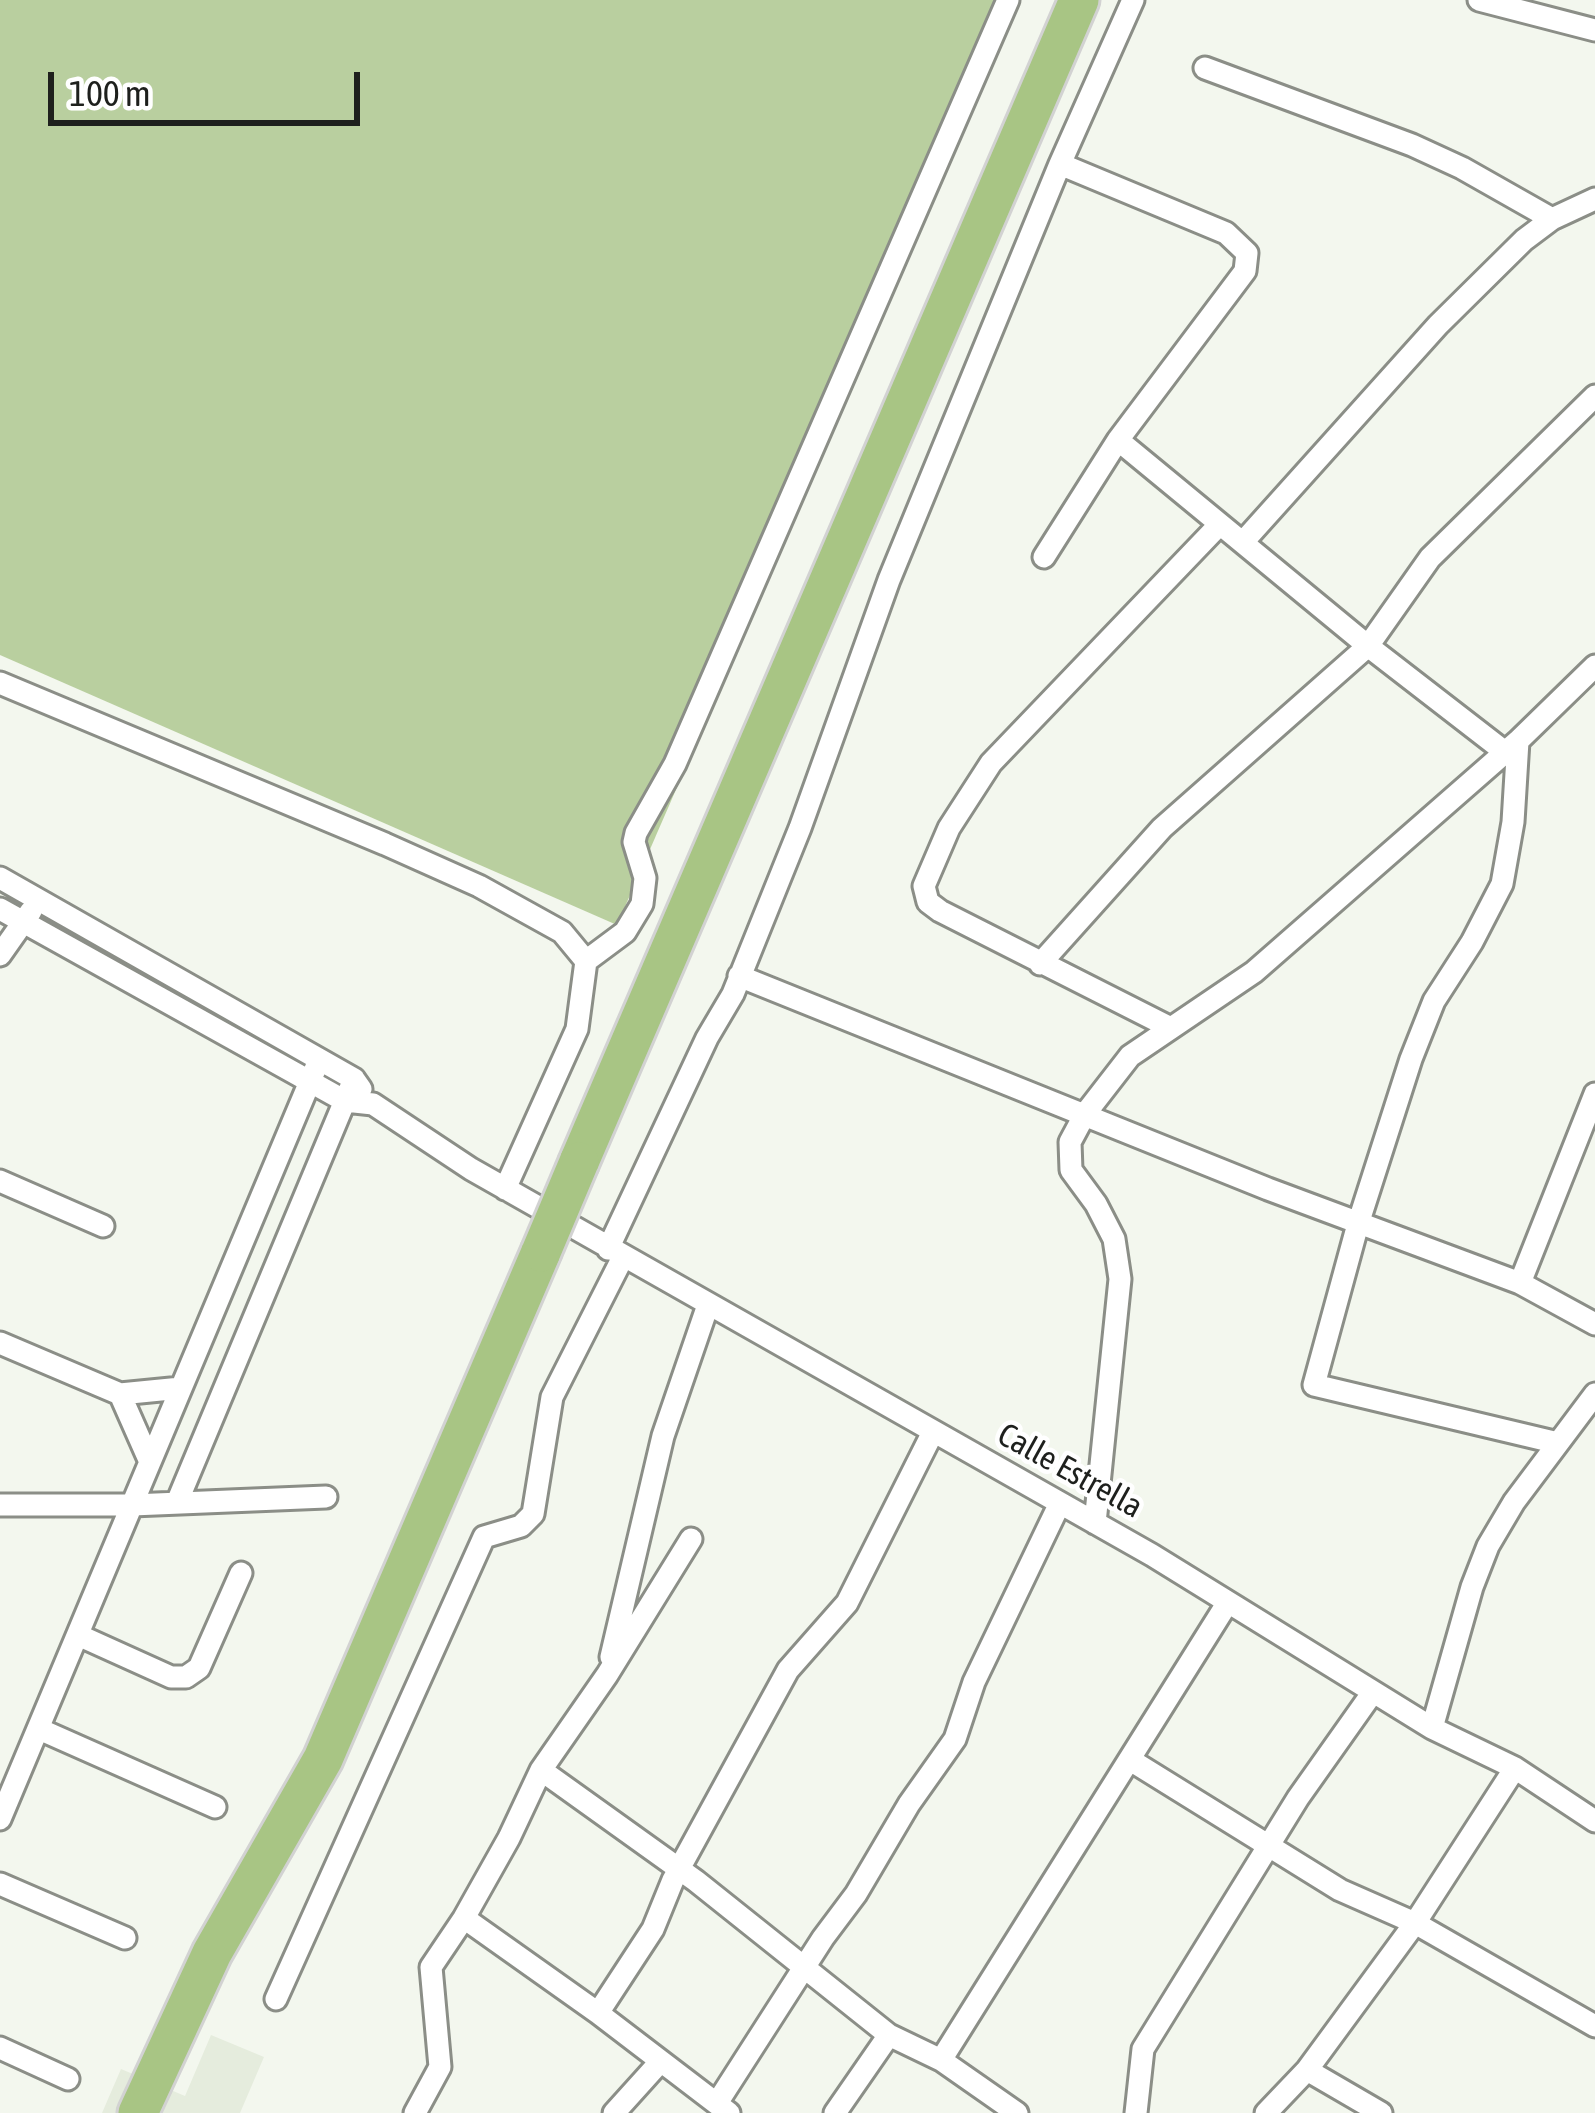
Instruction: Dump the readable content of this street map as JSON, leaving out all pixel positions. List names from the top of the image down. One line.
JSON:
{"streets":{"street":["Calle Estrella"]},"scale_bar":"100 m"}
